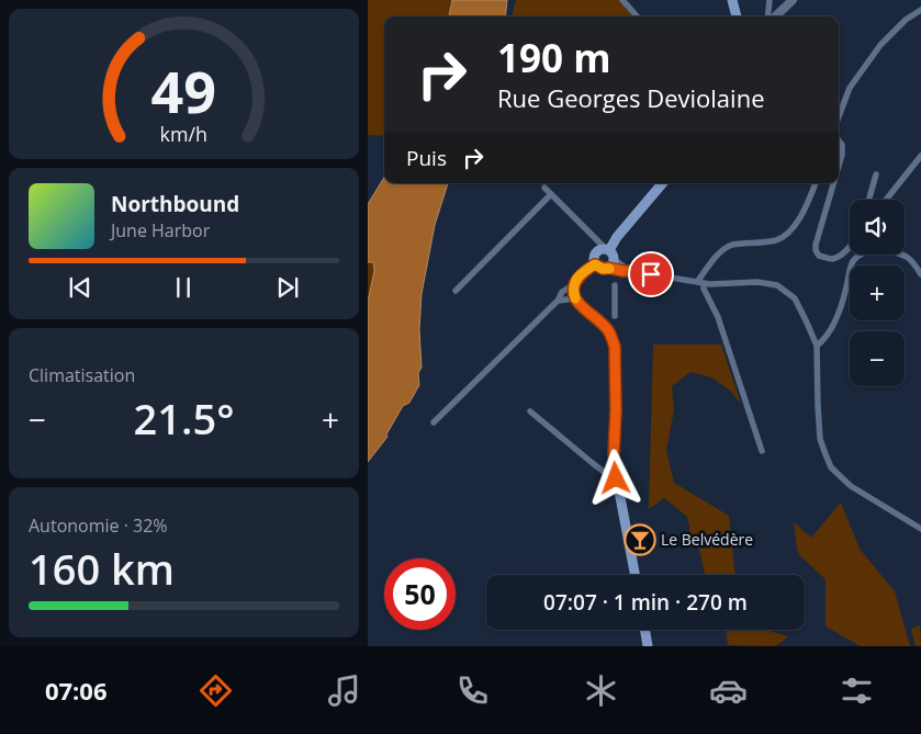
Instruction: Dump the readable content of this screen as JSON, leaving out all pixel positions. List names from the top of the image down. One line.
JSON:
{"places":{"bar":["Le Belvédère"]},"page":{"turn":["190 m","Rue Georges Deviolaine"],"then":"Puis","song":["Northbound","June Harbor"],"map_buttons":["+","−"],"tile":["Climatisation",["Autonomie · 32%","160 km"]],"heat":["−","21.5°","+"],"limit":"50","trip":"07:07 · 1 min · 270 m","tabs":"07:06","gauge":["49","km/h"]}}
